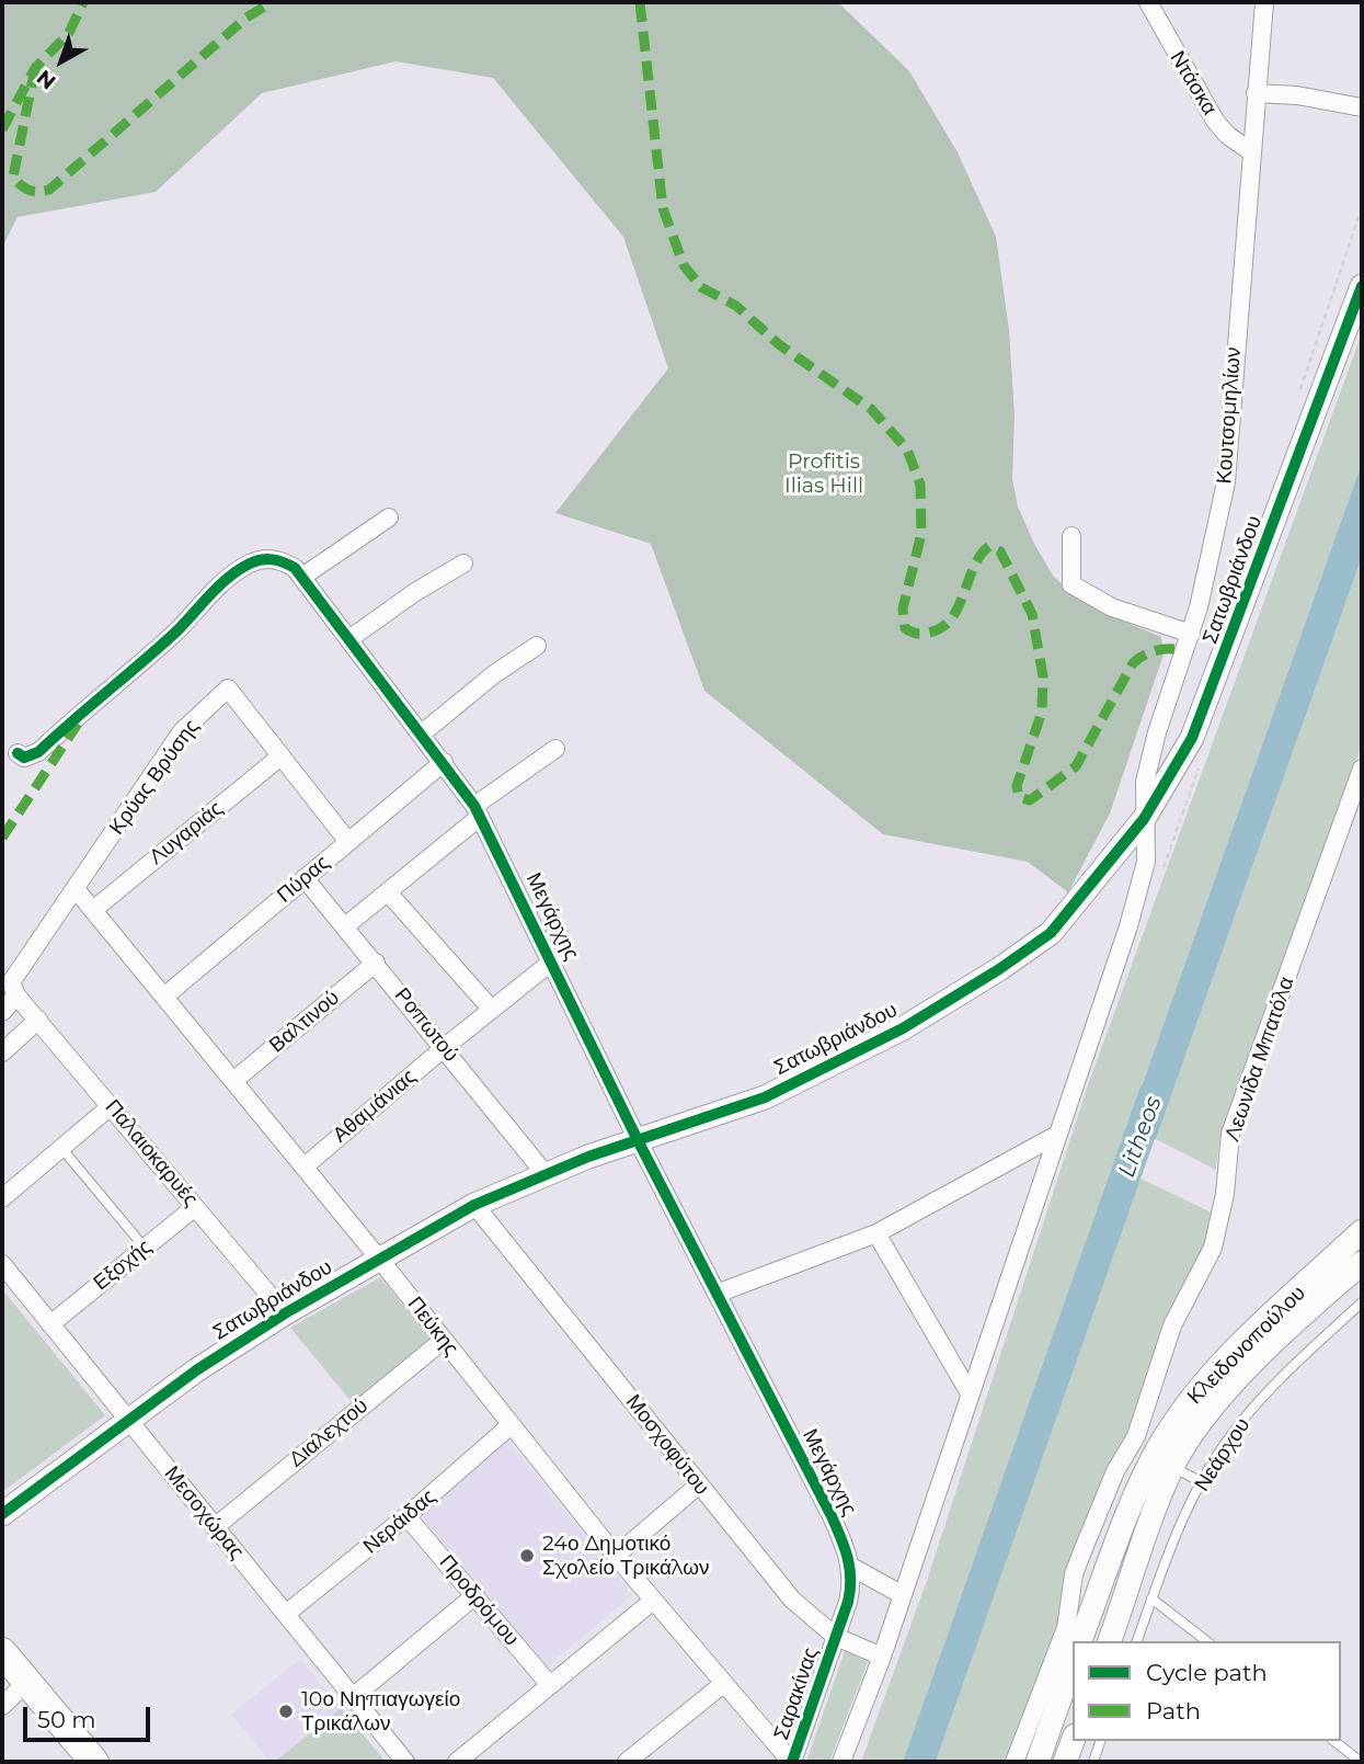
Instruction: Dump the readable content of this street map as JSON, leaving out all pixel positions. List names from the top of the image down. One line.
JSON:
{"streets":{"street":["Ντάσκα","Κουτσομηλίων","Σατωβριάνδου","Κρύας Βρύσης","Λυγαριάς","Πύρας","Μεγάρχης","Βαλτινού","Ροπωτού","Λεωνίδα Μπατόλα","Αθαμάνιας","Παλαιοκαρυές","Εξοχής","Πεύκης","Κλειδονοπούλου","Διαλεχτού","Μοσχοφύτου","Μεσοχώρας","Νεράιδας","Προδρόμου","Σαρακίνας"],"lane":["Νεάρχου"]},"crossings":[["Ντάσκα","Κουτσομηλίων"],["Κουτσομηλίων","Σατωβριάνδου"],["Κουτσομηλίων","Μοσχοφύτου"],["Σατωβριάνδου","Μεγάρχης"],["Σατωβριάνδου","Ροπωτού"],["Σατωβριάνδου","Παλαιοκαρυές"],["Σατωβριάνδου","Πεύκης"],["Σατωβριάνδου","Μοσχοφύτου"],["Σατωβριάνδου","Μεσοχώρας"],["Κρύας Βρύσης","Λυγαριάς"],["Κρύας Βρύσης","Πύρας"],["Κρύας Βρύσης","Παλαιοκαρυές"],["Κρύας Βρύσης","Πεύκης"],["Λυγαριάς","Πεύκης"],["Πύρας","Μεγάρχης"],["Πύρας","Ροπωτού"],["Πύρας","Πεύκης"],["Μεγάρχης","Αθαμάνιας"],["Μεγάρχης","Μοσχοφύτου"],["Μεγάρχης","Σαρακίνας"],["Βαλτινού","Ροπωτού"],["Βαλτινού","Πεύκης"],["Ροπωτού","Αθαμάνιας"],["Λεωνίδα Μπατόλα","Κλειδονοπούλου"],["Αθαμάνιας","Πεύκης"],["Παλαιοκαρυές","Εξοχής"],["Εξοχής","Μεσοχώρας"],["Πεύκης","Διαλεχτού"],["Πεύκης","Νεράιδας"],["Πεύκης","Σαρακίνας"],["Διαλεχτού","Μεσοχώρας"],["Μοσχοφύτου","Σαρακίνας"],["Μεσοχώρας","Νεράιδας"],["Νεράιδας","Προδρόμου"]],"water":["Litheos"],"parks":["Profitis Ilias Hill"],"places":["24ο Δημοτικό Σχολείο Τρικάλων","10ο Νηπιαγωγείο Τρικάλων"],"legend":["Cycle path","Path"],"scale_bar":"50 m","north":"bottom left"}
